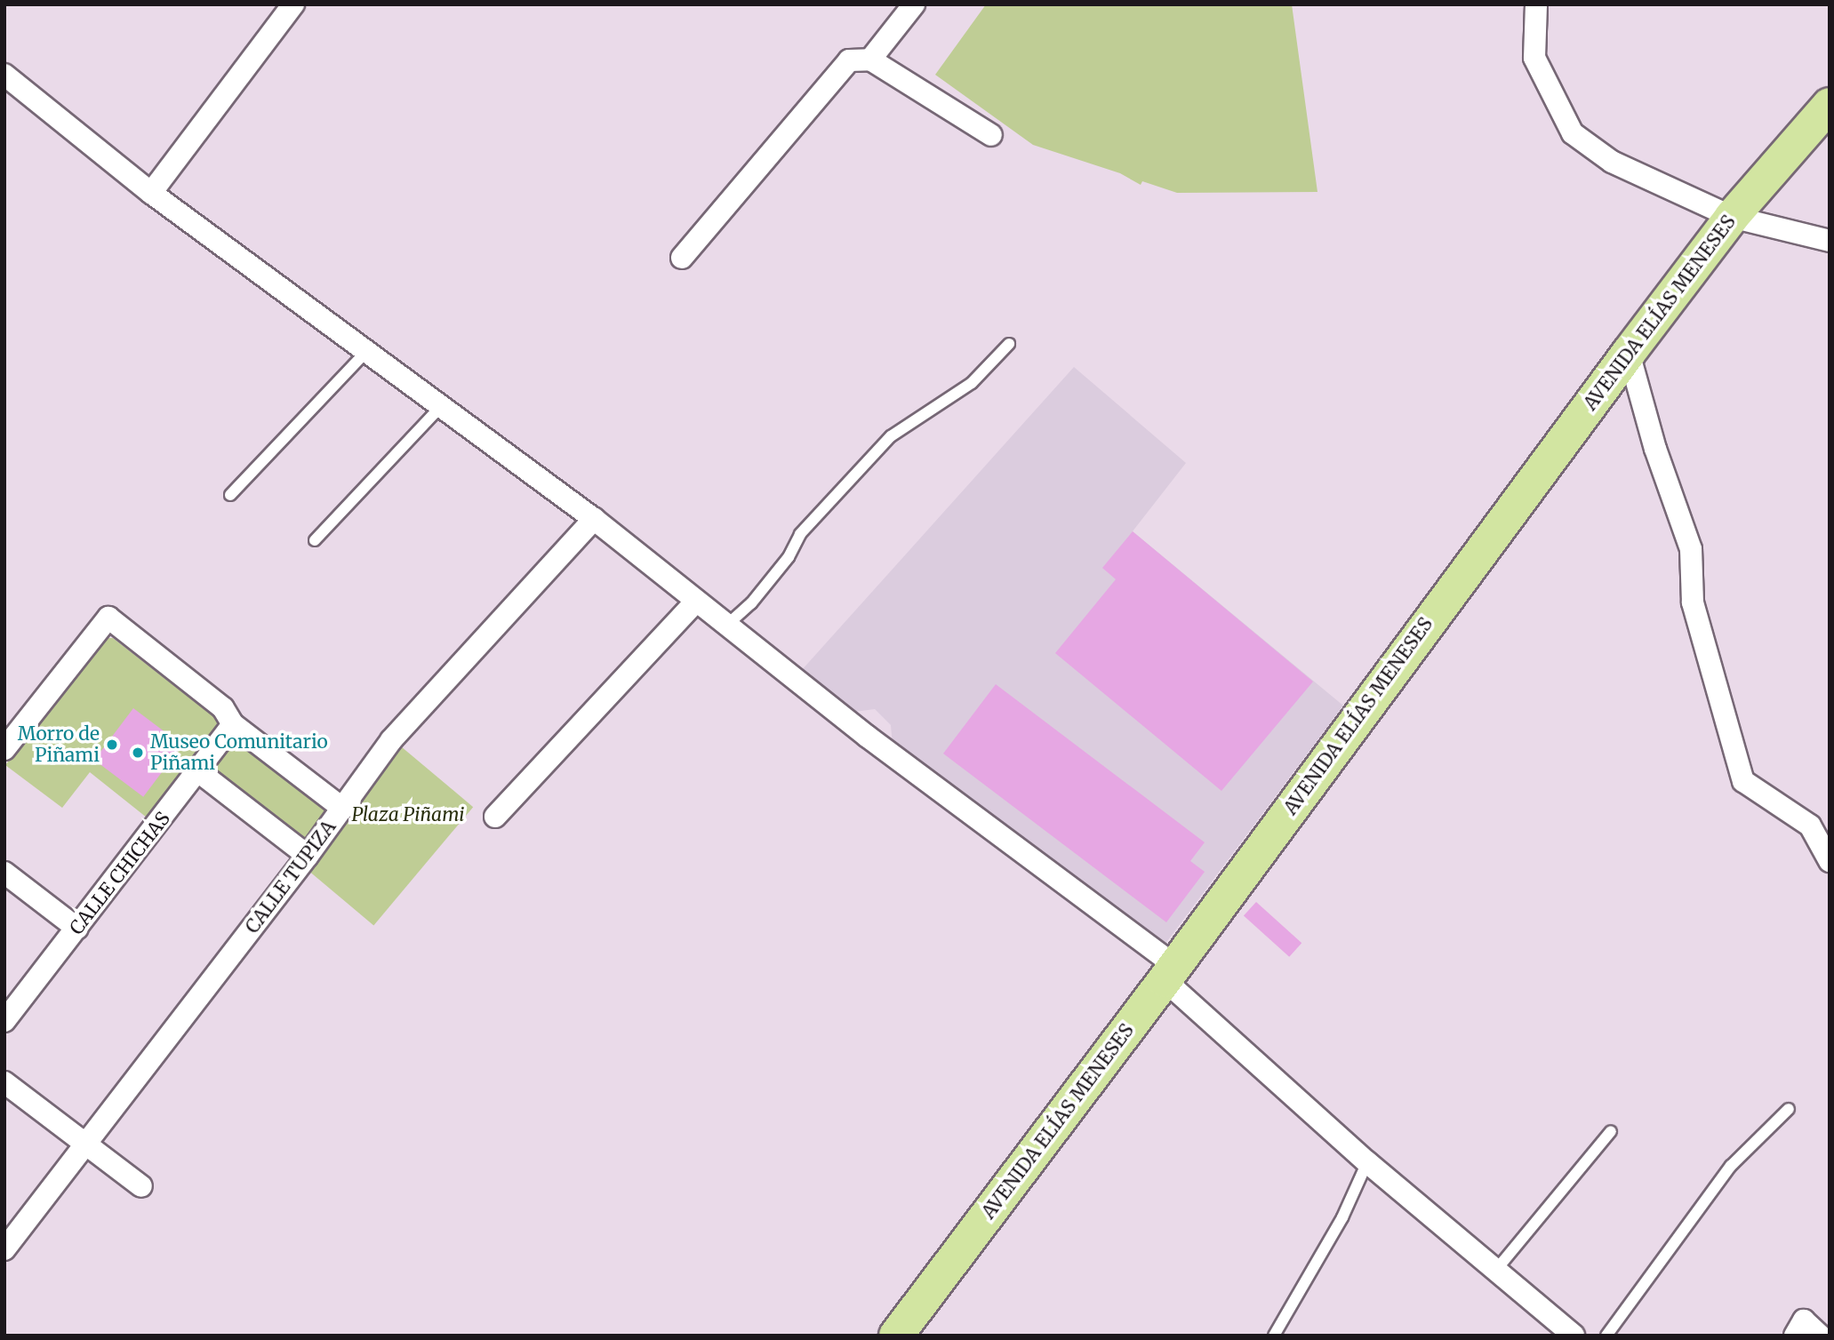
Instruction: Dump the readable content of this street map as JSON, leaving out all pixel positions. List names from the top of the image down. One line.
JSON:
{"streets":{"main road":["AVENIDA ELÍAS MENESES"],"street":["CALLE CHICHAS","CALLE TUPIZA"]},"parks":["Plaza Piñami"],"places":["Morro de Piñami","Museo Comunitario Piñami"]}
